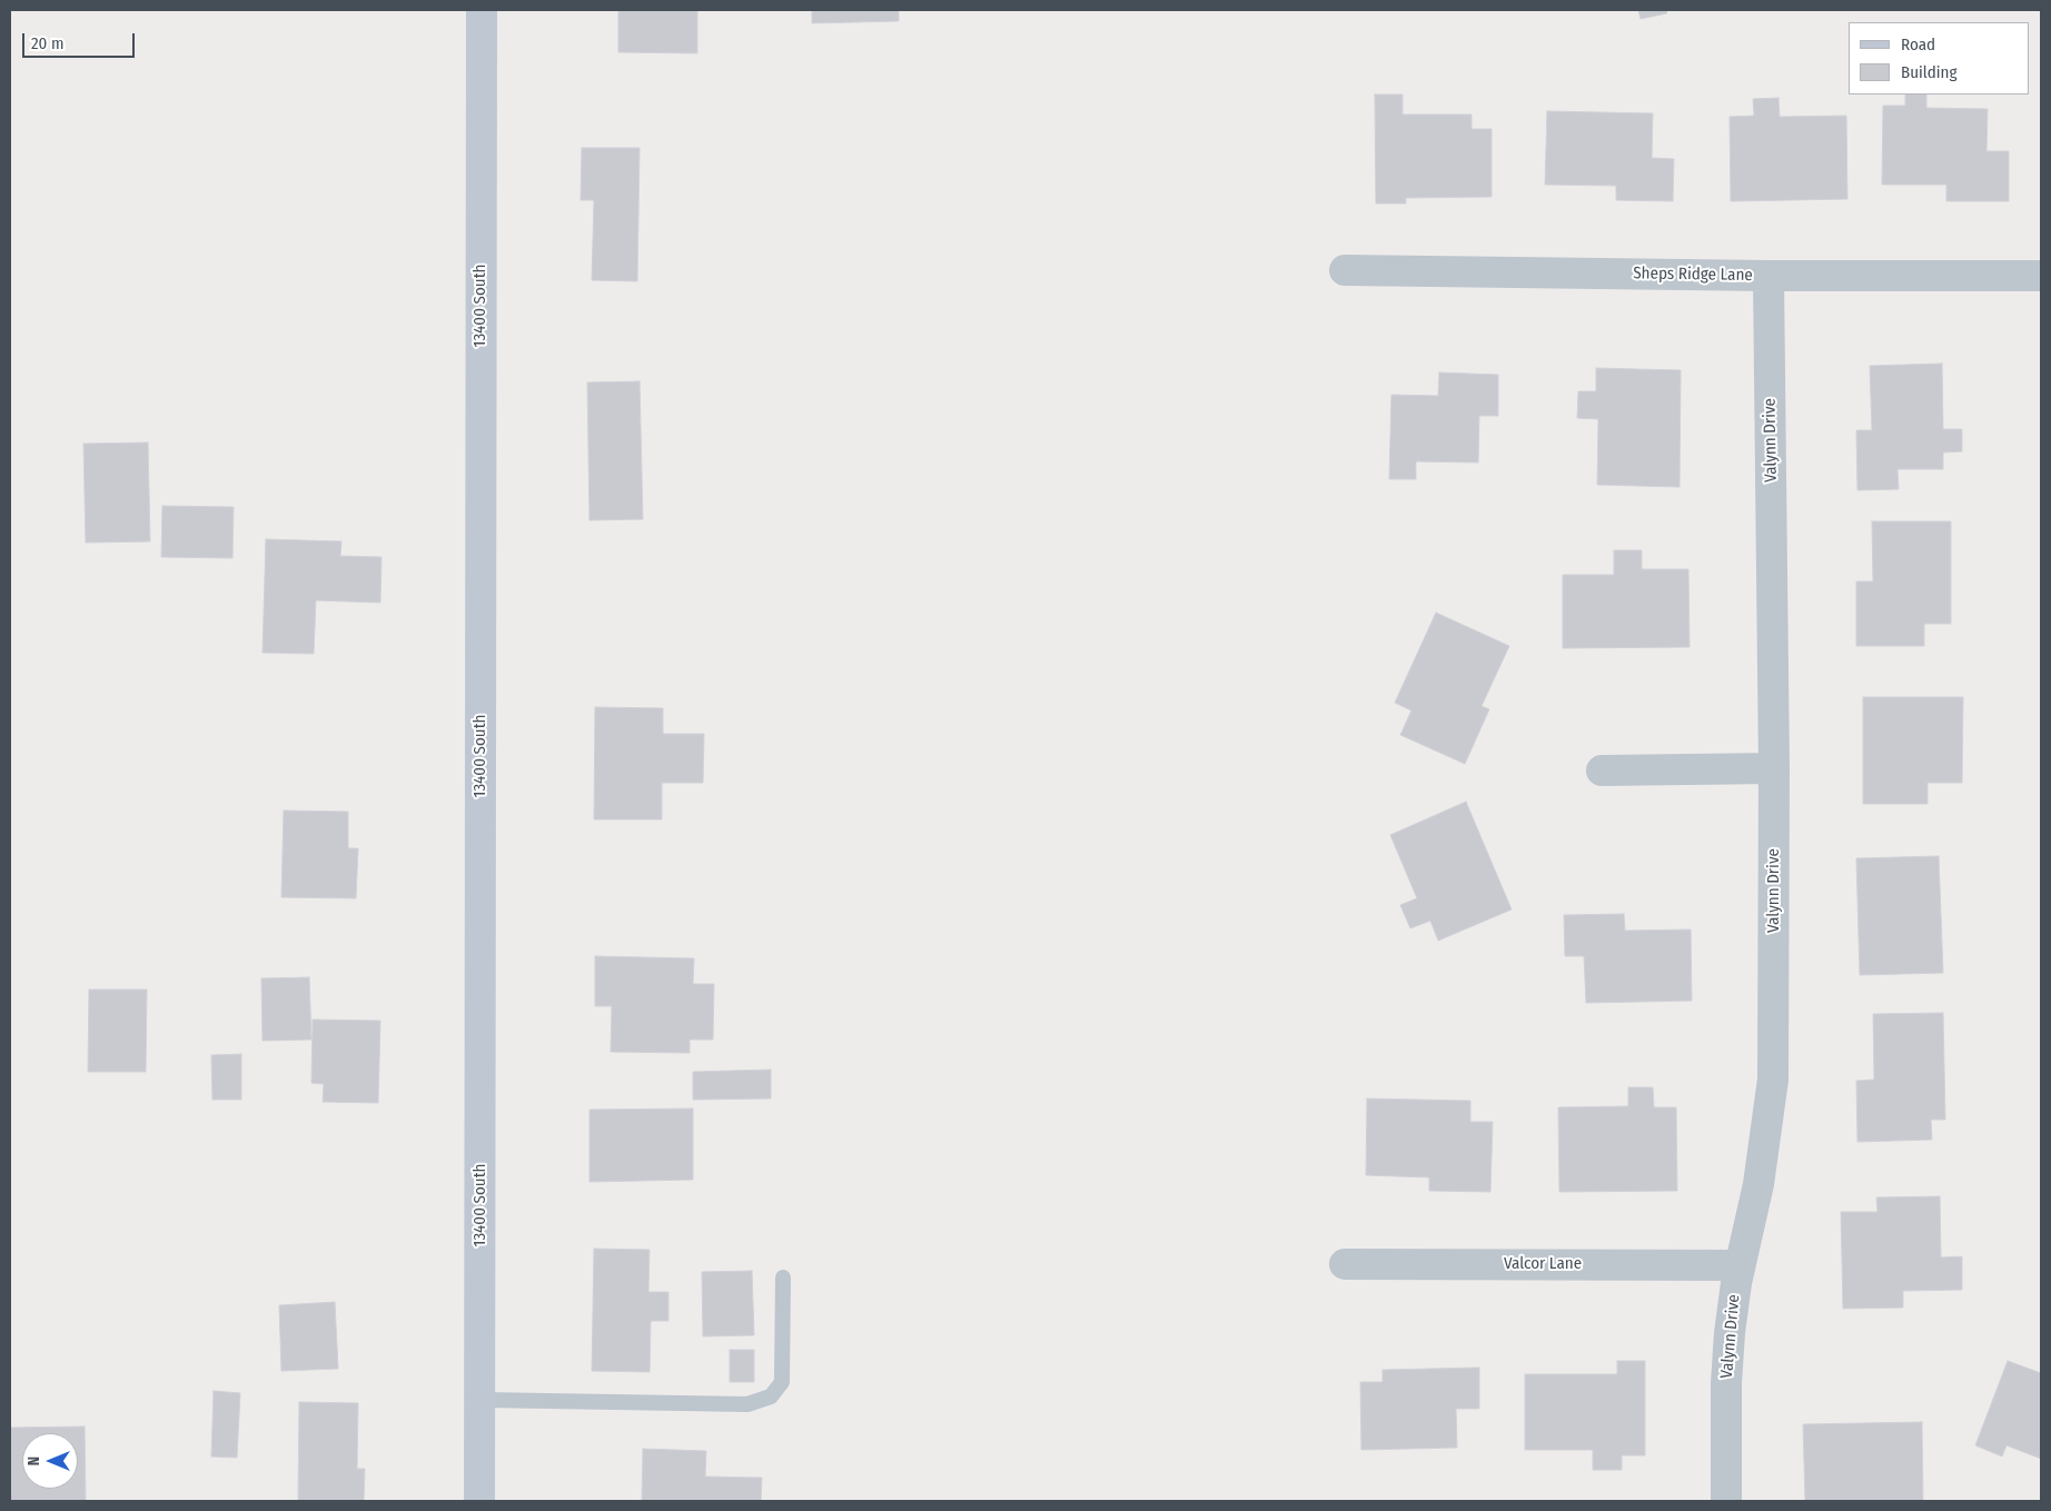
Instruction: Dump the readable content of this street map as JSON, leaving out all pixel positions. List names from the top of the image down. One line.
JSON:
{"streets":{"street":["Sheps Ridge Lane","13400 South","Valynn Drive","Valcor Lane"]},"crossings":[["Sheps Ridge Lane","Valynn Drive"],["Valynn Drive","Valcor Lane"]],"legend":["Road","Building"],"scale_bar":"20 m","north":"left"}
